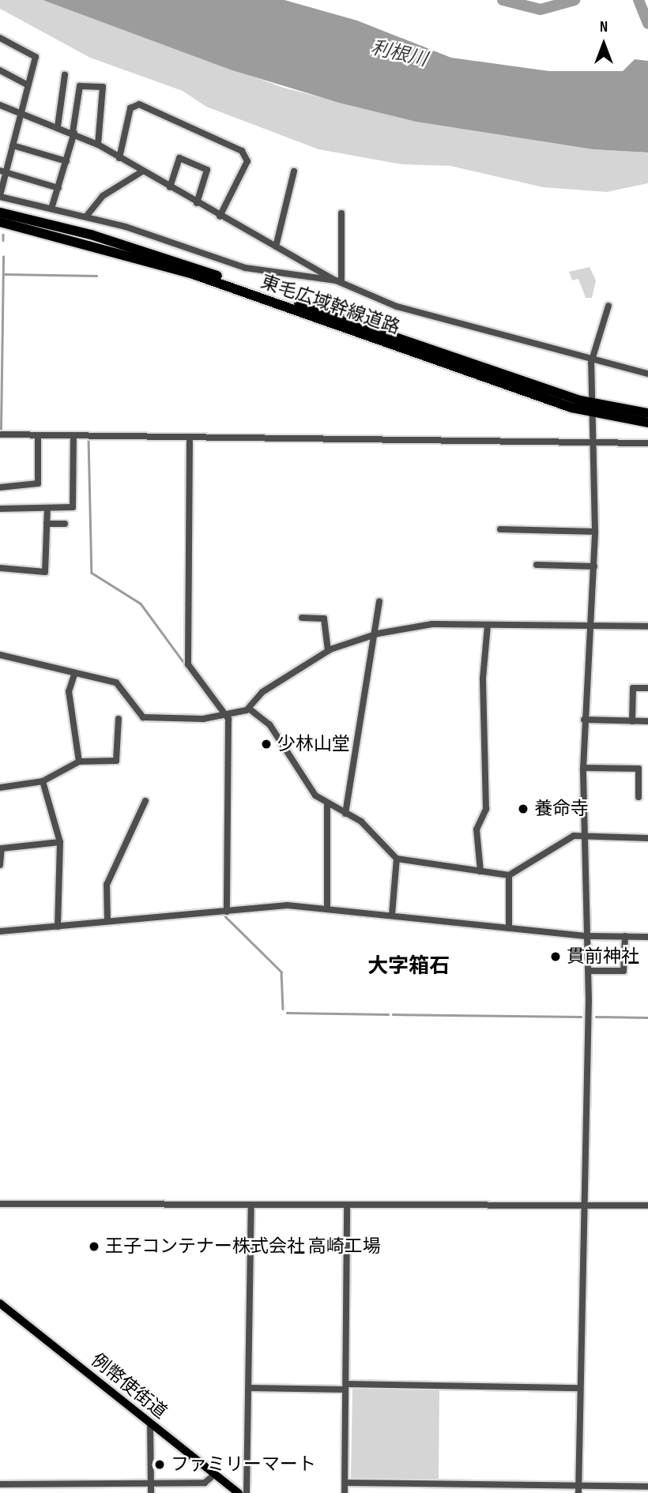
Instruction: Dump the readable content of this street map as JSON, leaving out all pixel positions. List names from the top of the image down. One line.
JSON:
{"streets":{"highway":["東毛広域幹線道路"],"main road":["例幣使街道"]},"districts":["大字箱石"],"water":["利根川"],"places":["少林山堂","養命寺","貫前神社","王子コンテナー株式会社 高崎工場","ファミリーマート"],"north":"top"}
